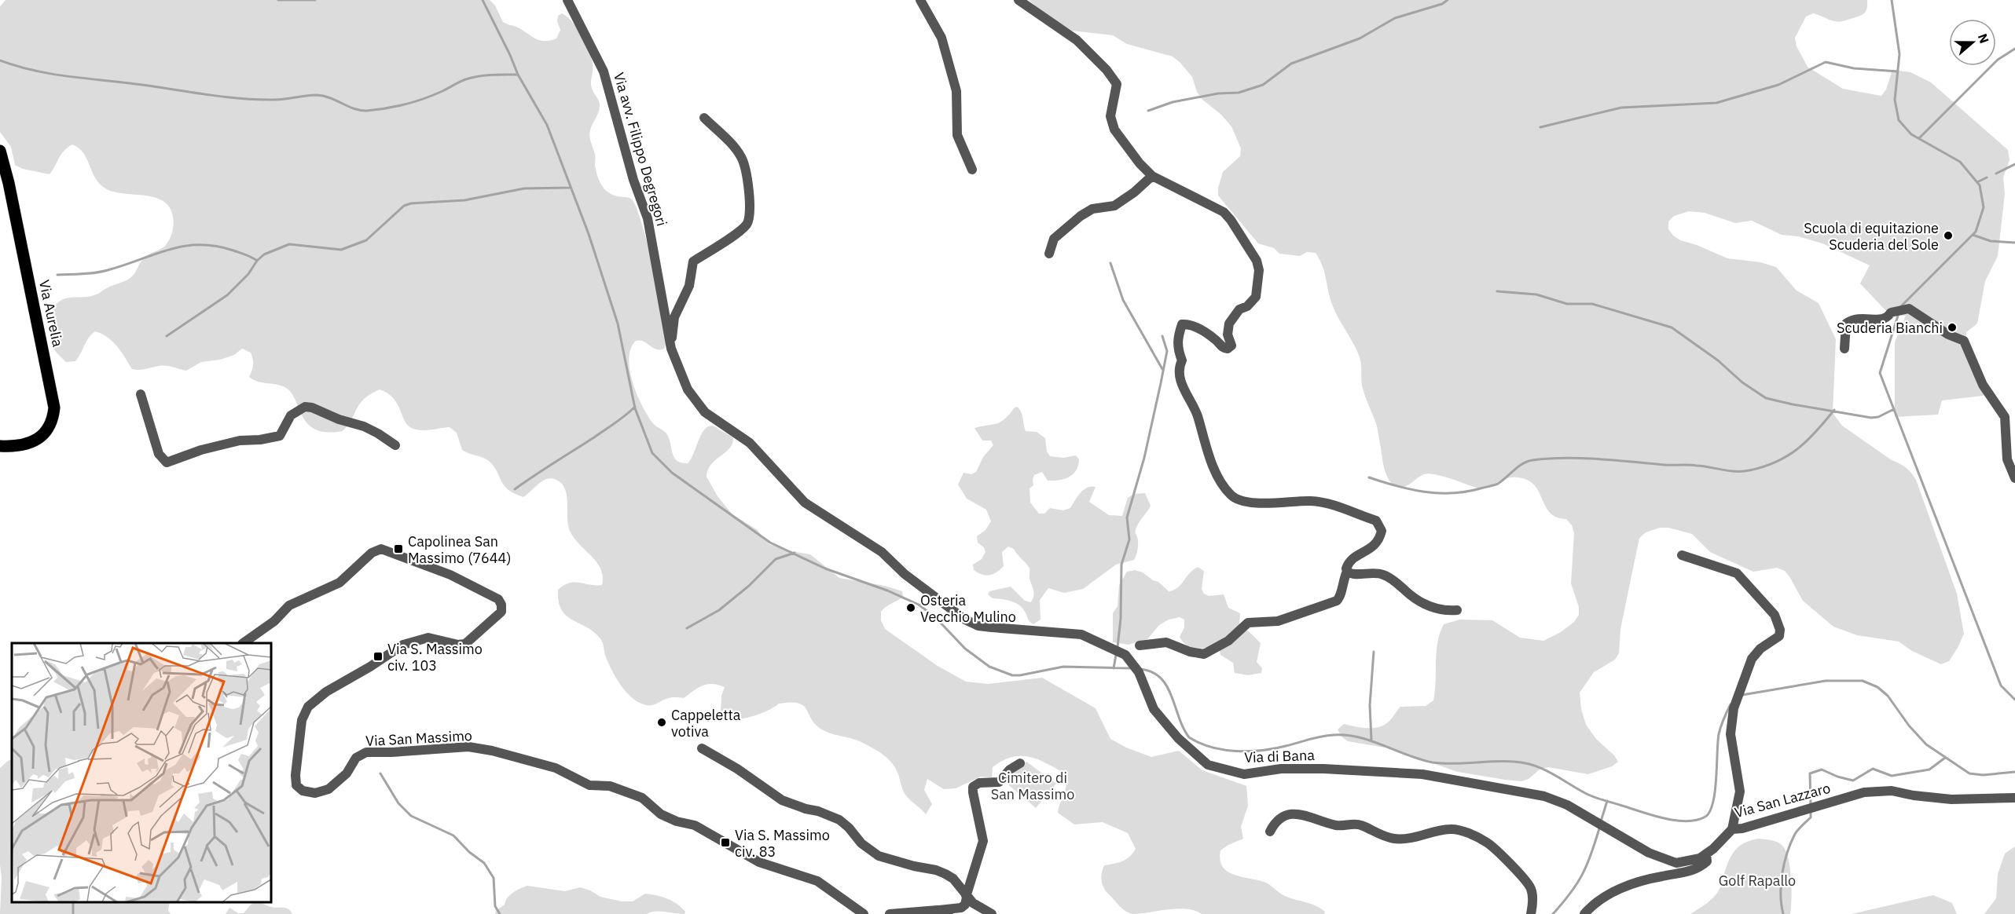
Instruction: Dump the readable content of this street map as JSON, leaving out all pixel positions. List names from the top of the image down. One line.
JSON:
{"streets":{"main road":["Via Aurelia"],"street":["Via avv. Filippo Degregori","Via San Massimo","Via di Bana","Via San Lazzaro"]},"crossings":[["Via avv. Filippo Degregori","Via di Bana"],["Via di Bana","Via San Lazzaro"]],"parks":["Cimitero di San Massimo","Golf Rapallo"],"places":{"other":["Scuola di equitazione Scuderia del Sole","Scuderia Bianchi","Osteria Vecchio Mulino","Cappeletta votiva"],"transit":["Capolinea San Massimo (7644)","Via S. Massimo civ. 103","Via S. Massimo civ. 83"]},"north":"right"}
